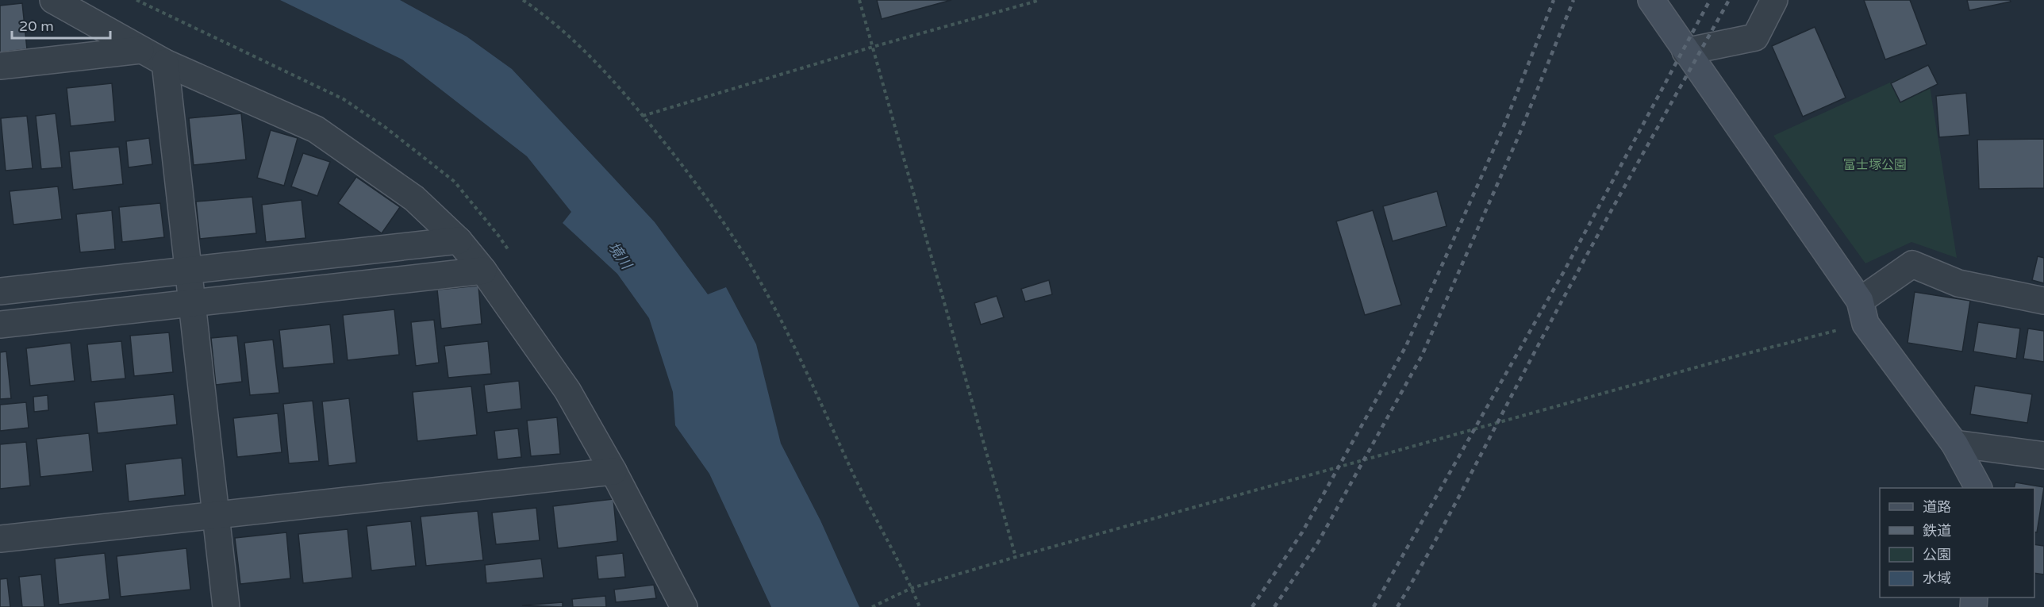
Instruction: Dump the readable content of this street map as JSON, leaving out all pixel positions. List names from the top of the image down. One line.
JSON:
{"water":["境川"],"parks":["富士塚公園"],"legend":["道路","鉄道","公園","水域"],"scale_bar":"20 m"}
